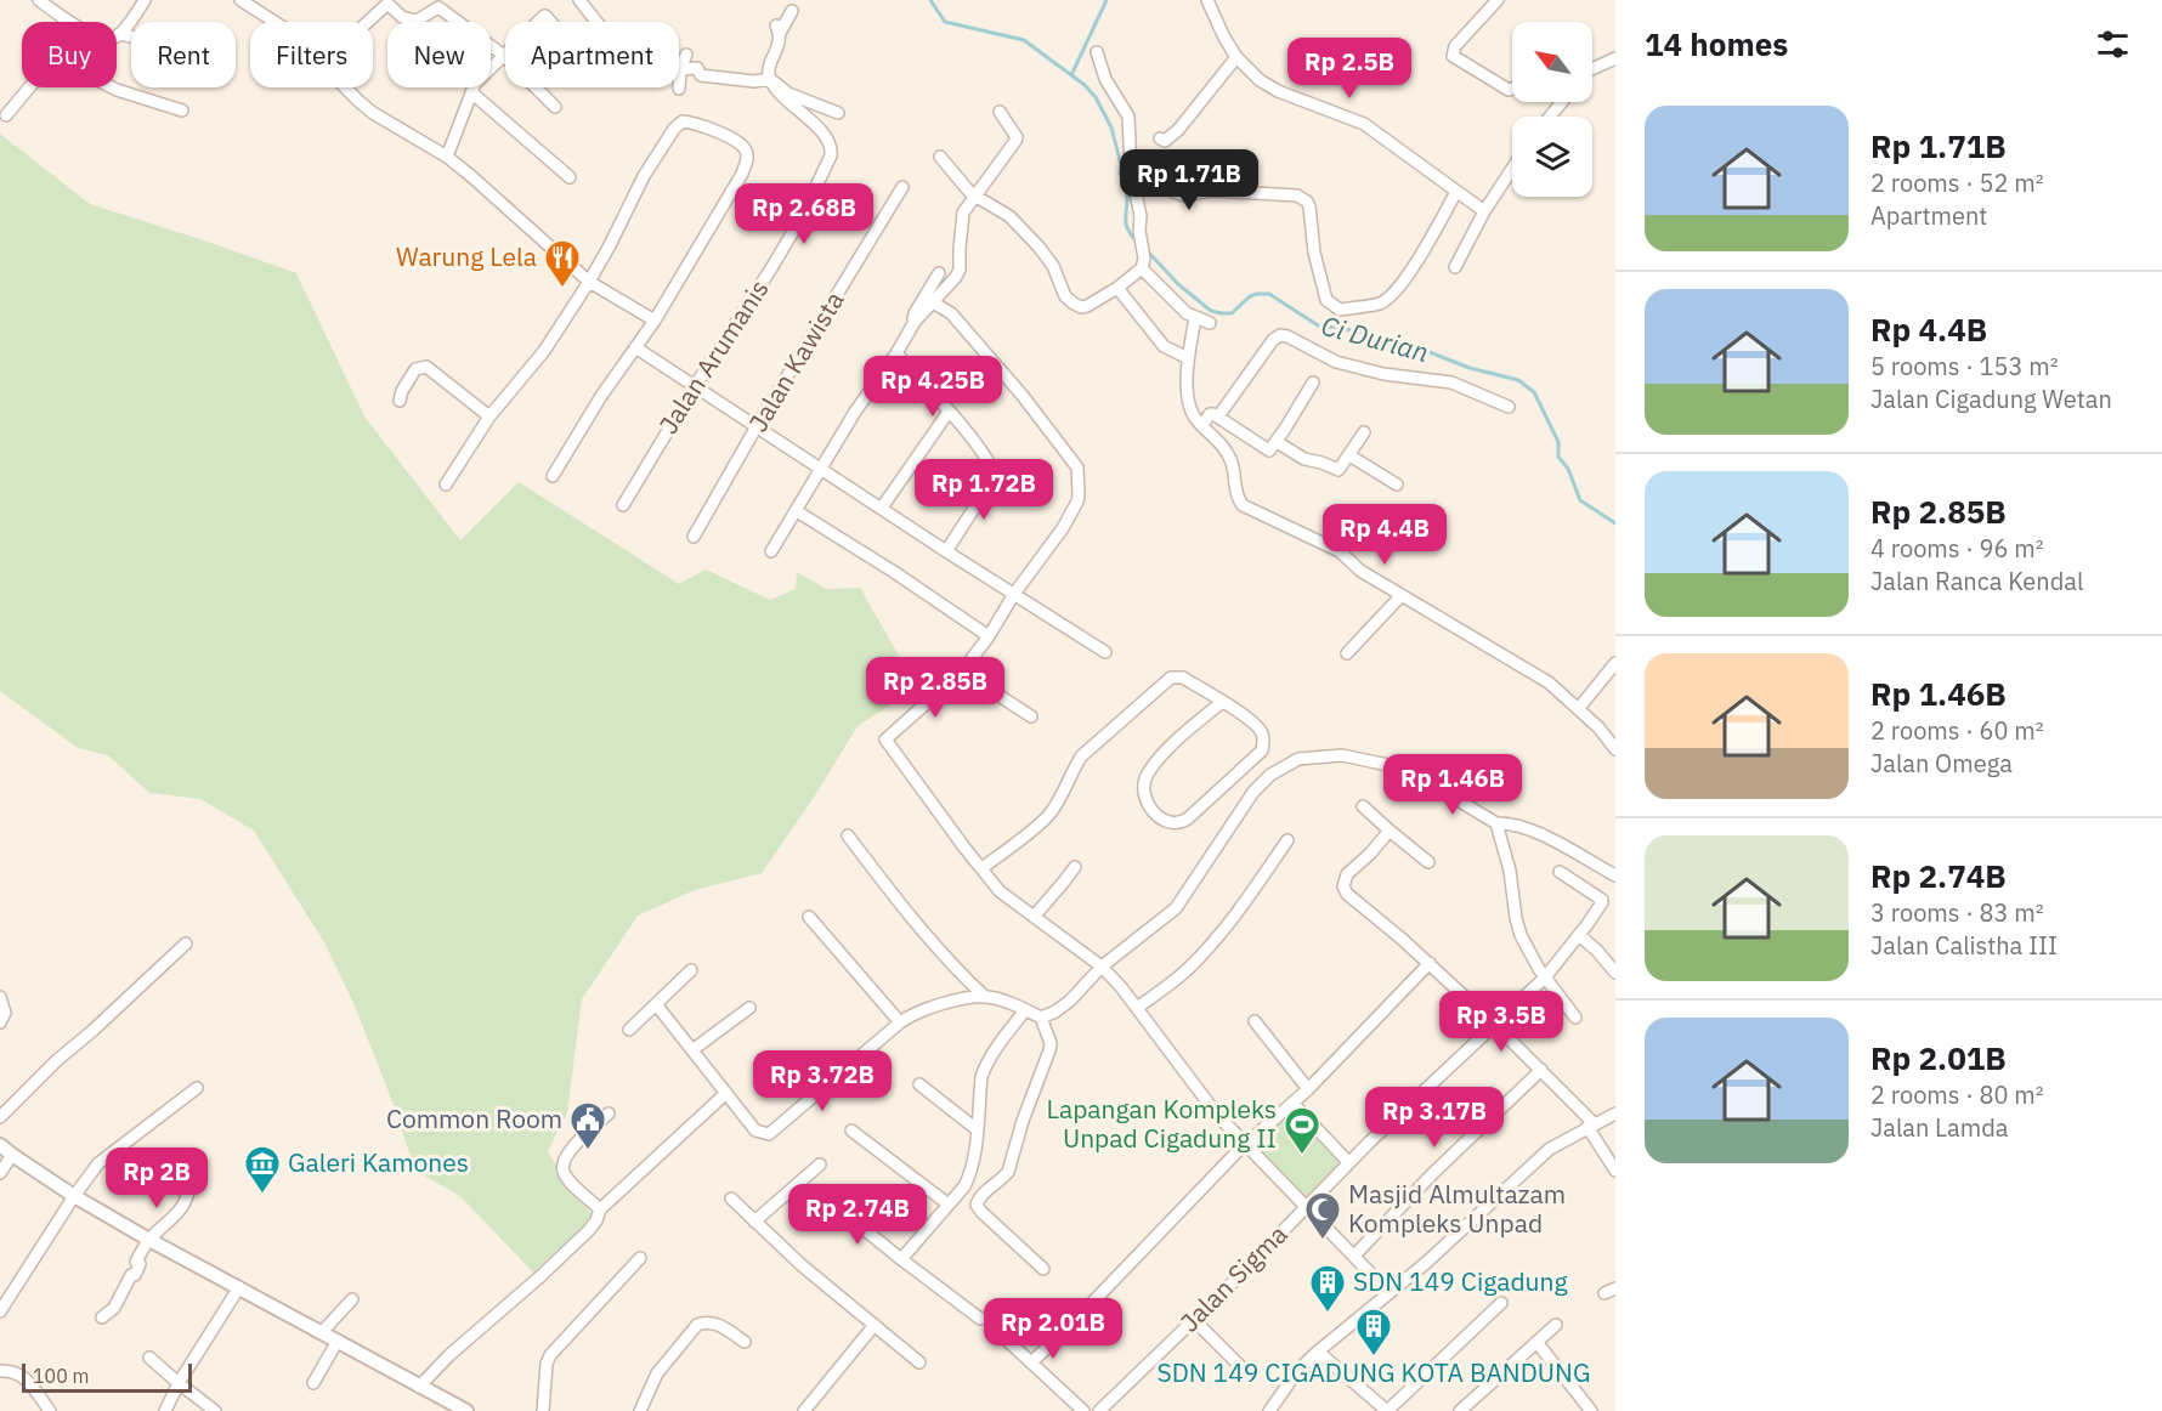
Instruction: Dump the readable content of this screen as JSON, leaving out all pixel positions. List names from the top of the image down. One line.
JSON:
{"streets":{"street":["Jalan Arumanis","Jalan Kawista","Jalan Sigma"]},"water":["Ci Durian"],"places":{"restaurant":["Warung Lela"],"public building":["Common Room"],"sports":["Lapangan Kompleks Unpad Cigadung II"],"museum":["Galeri Kamones"],"mosque":["Masjid Almultazam Kompleks Unpad"],"building":["SDN 149 Cigadung","SDN 149 CIGADUNG KOTA BANDUNG"]},"scale_bar":"100 m","north":"top left","page":{"heading":"14 homes","chip":["Buy","Rent","Filters","New","Apartment"],"price":["Rp 2.5B","Rp 1.71B","Rp 2.68B","Rp 4.25B","Rp 1.72B","Rp 4.4B","Rp 2.85B","Rp 1.46B","Rp 3.5B","Rp 3.72B","Rp 3.17B","Rp 2B","Rp 2.74B","Rp 2.01B"],"list":[{"name":"Rp 1.71B","note":"2 rooms · 52 m² · Apartment"},{"name":"Rp 4.4B","note":"5 rooms · 153 m² · Jalan Cigadung Wetan"},{"name":"Rp 2.85B","note":"4 rooms · 96 m² · Jalan Ranca Kendal"},{"name":"Rp 1.46B","note":"2 rooms · 60 m² · Jalan Omega"},{"name":"Rp 2.74B","note":"3 rooms · 83 m² · Jalan Calistha III"},{"name":"Rp 2.01B","note":"2 rooms · 80 m² · Jalan Lamda"}],"scale":"100 m"}}
